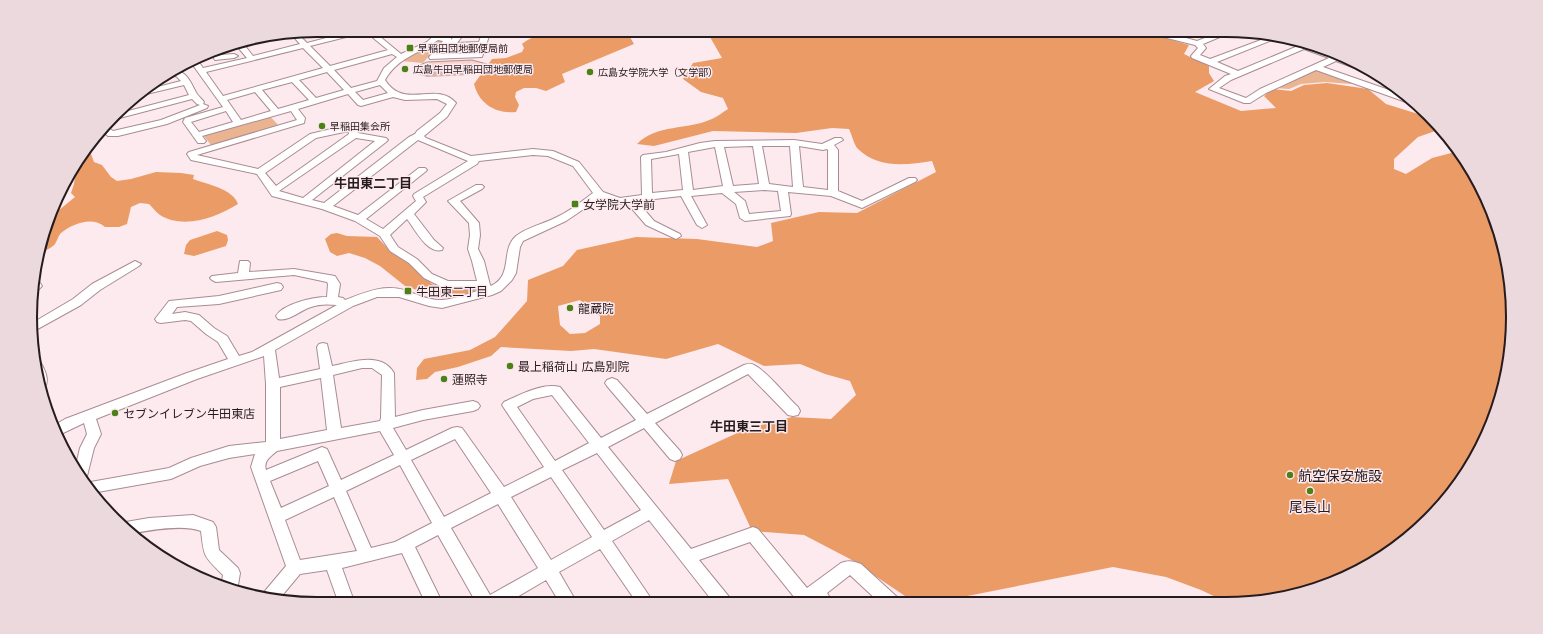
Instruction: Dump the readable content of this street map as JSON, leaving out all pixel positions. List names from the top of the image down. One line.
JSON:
{"districts":["牛田東二丁目","牛田東三丁目"],"places":{"transit":["早稲田団地郵便局前","女学院大学前","牛田東二丁目"],"other":["広島牛田早稲田団地郵便局","広島女学院大学（文学部）","早稲田集会所","龍蔵院","最上稲荷山 広島別院","蓮照寺","セブンイレブン牛田東店","航空保安施設","尾長山"]}}
